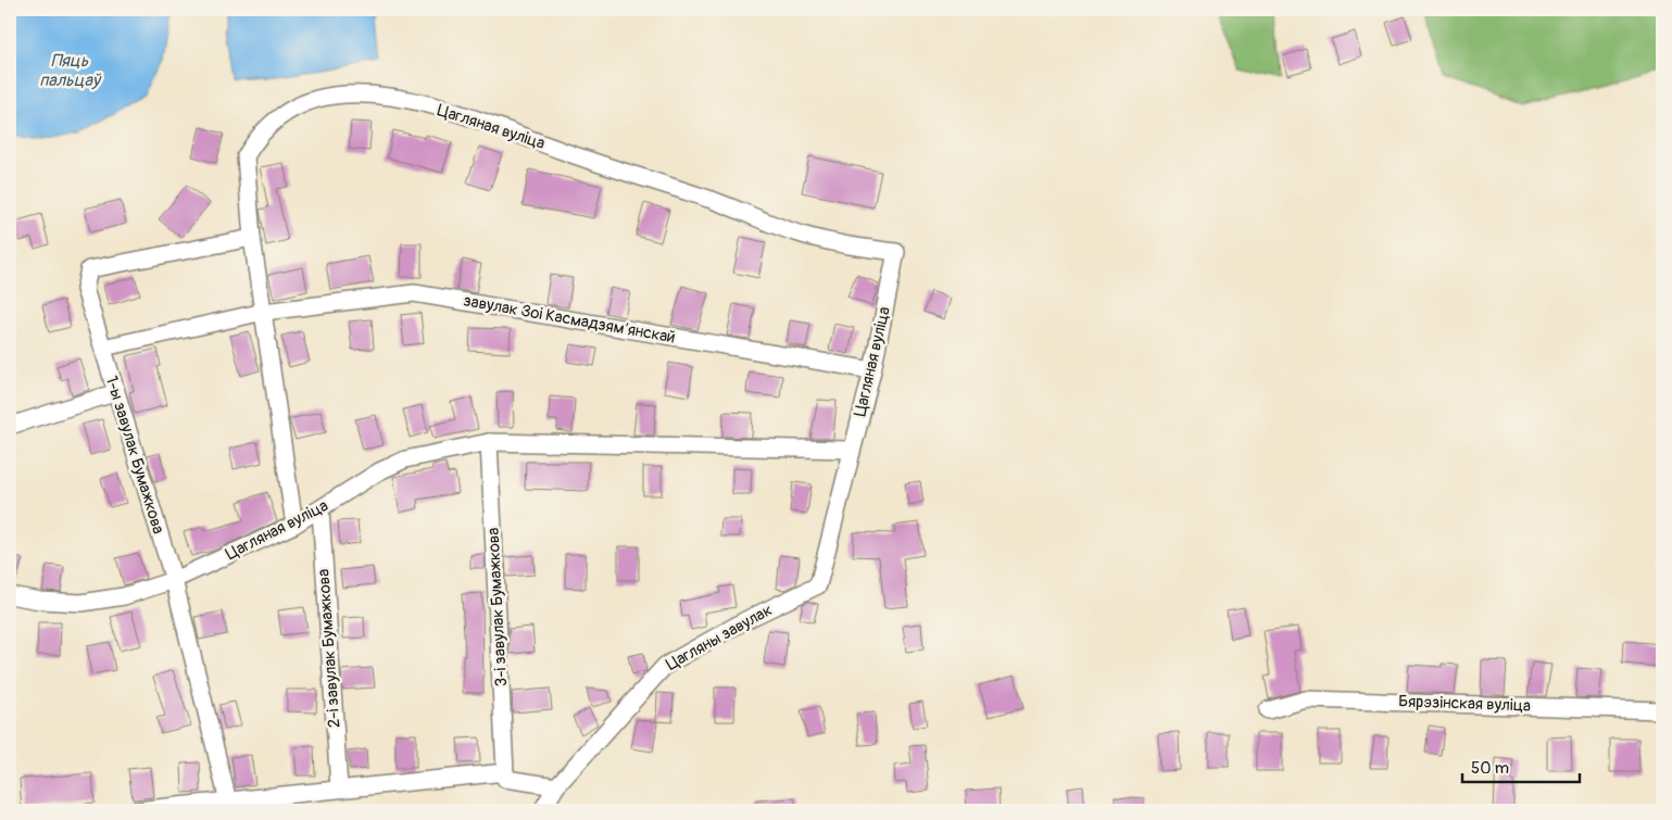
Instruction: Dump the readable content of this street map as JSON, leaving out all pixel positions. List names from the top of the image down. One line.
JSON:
{"streets":{"street":["Цагляная вуліца","завулак Зоі Касмадзямʼянскай","1-ы завулак Бумажкова","3-і завулак Бумажкова","Цагляны завулак","2-і завулак Бумажкова","Бярэзінская вуліца"]},"crossings":[["Цагляная вуліца","завулак Зоі Касмадзямʼянскай"],["Цагляная вуліца","1-ы завулак Бумажкова"],["Цагляная вуліца","3-і завулак Бумажкова"],["Цагляная вуліца","Цагляны завулак"],["Цагляная вуліца","2-і завулак Бумажкова"],["завулак Зоі Касмадзямʼянскай","1-ы завулак Бумажкова"]],"water":["Пяць пальцаў"],"scale_bar":"50 m"}
